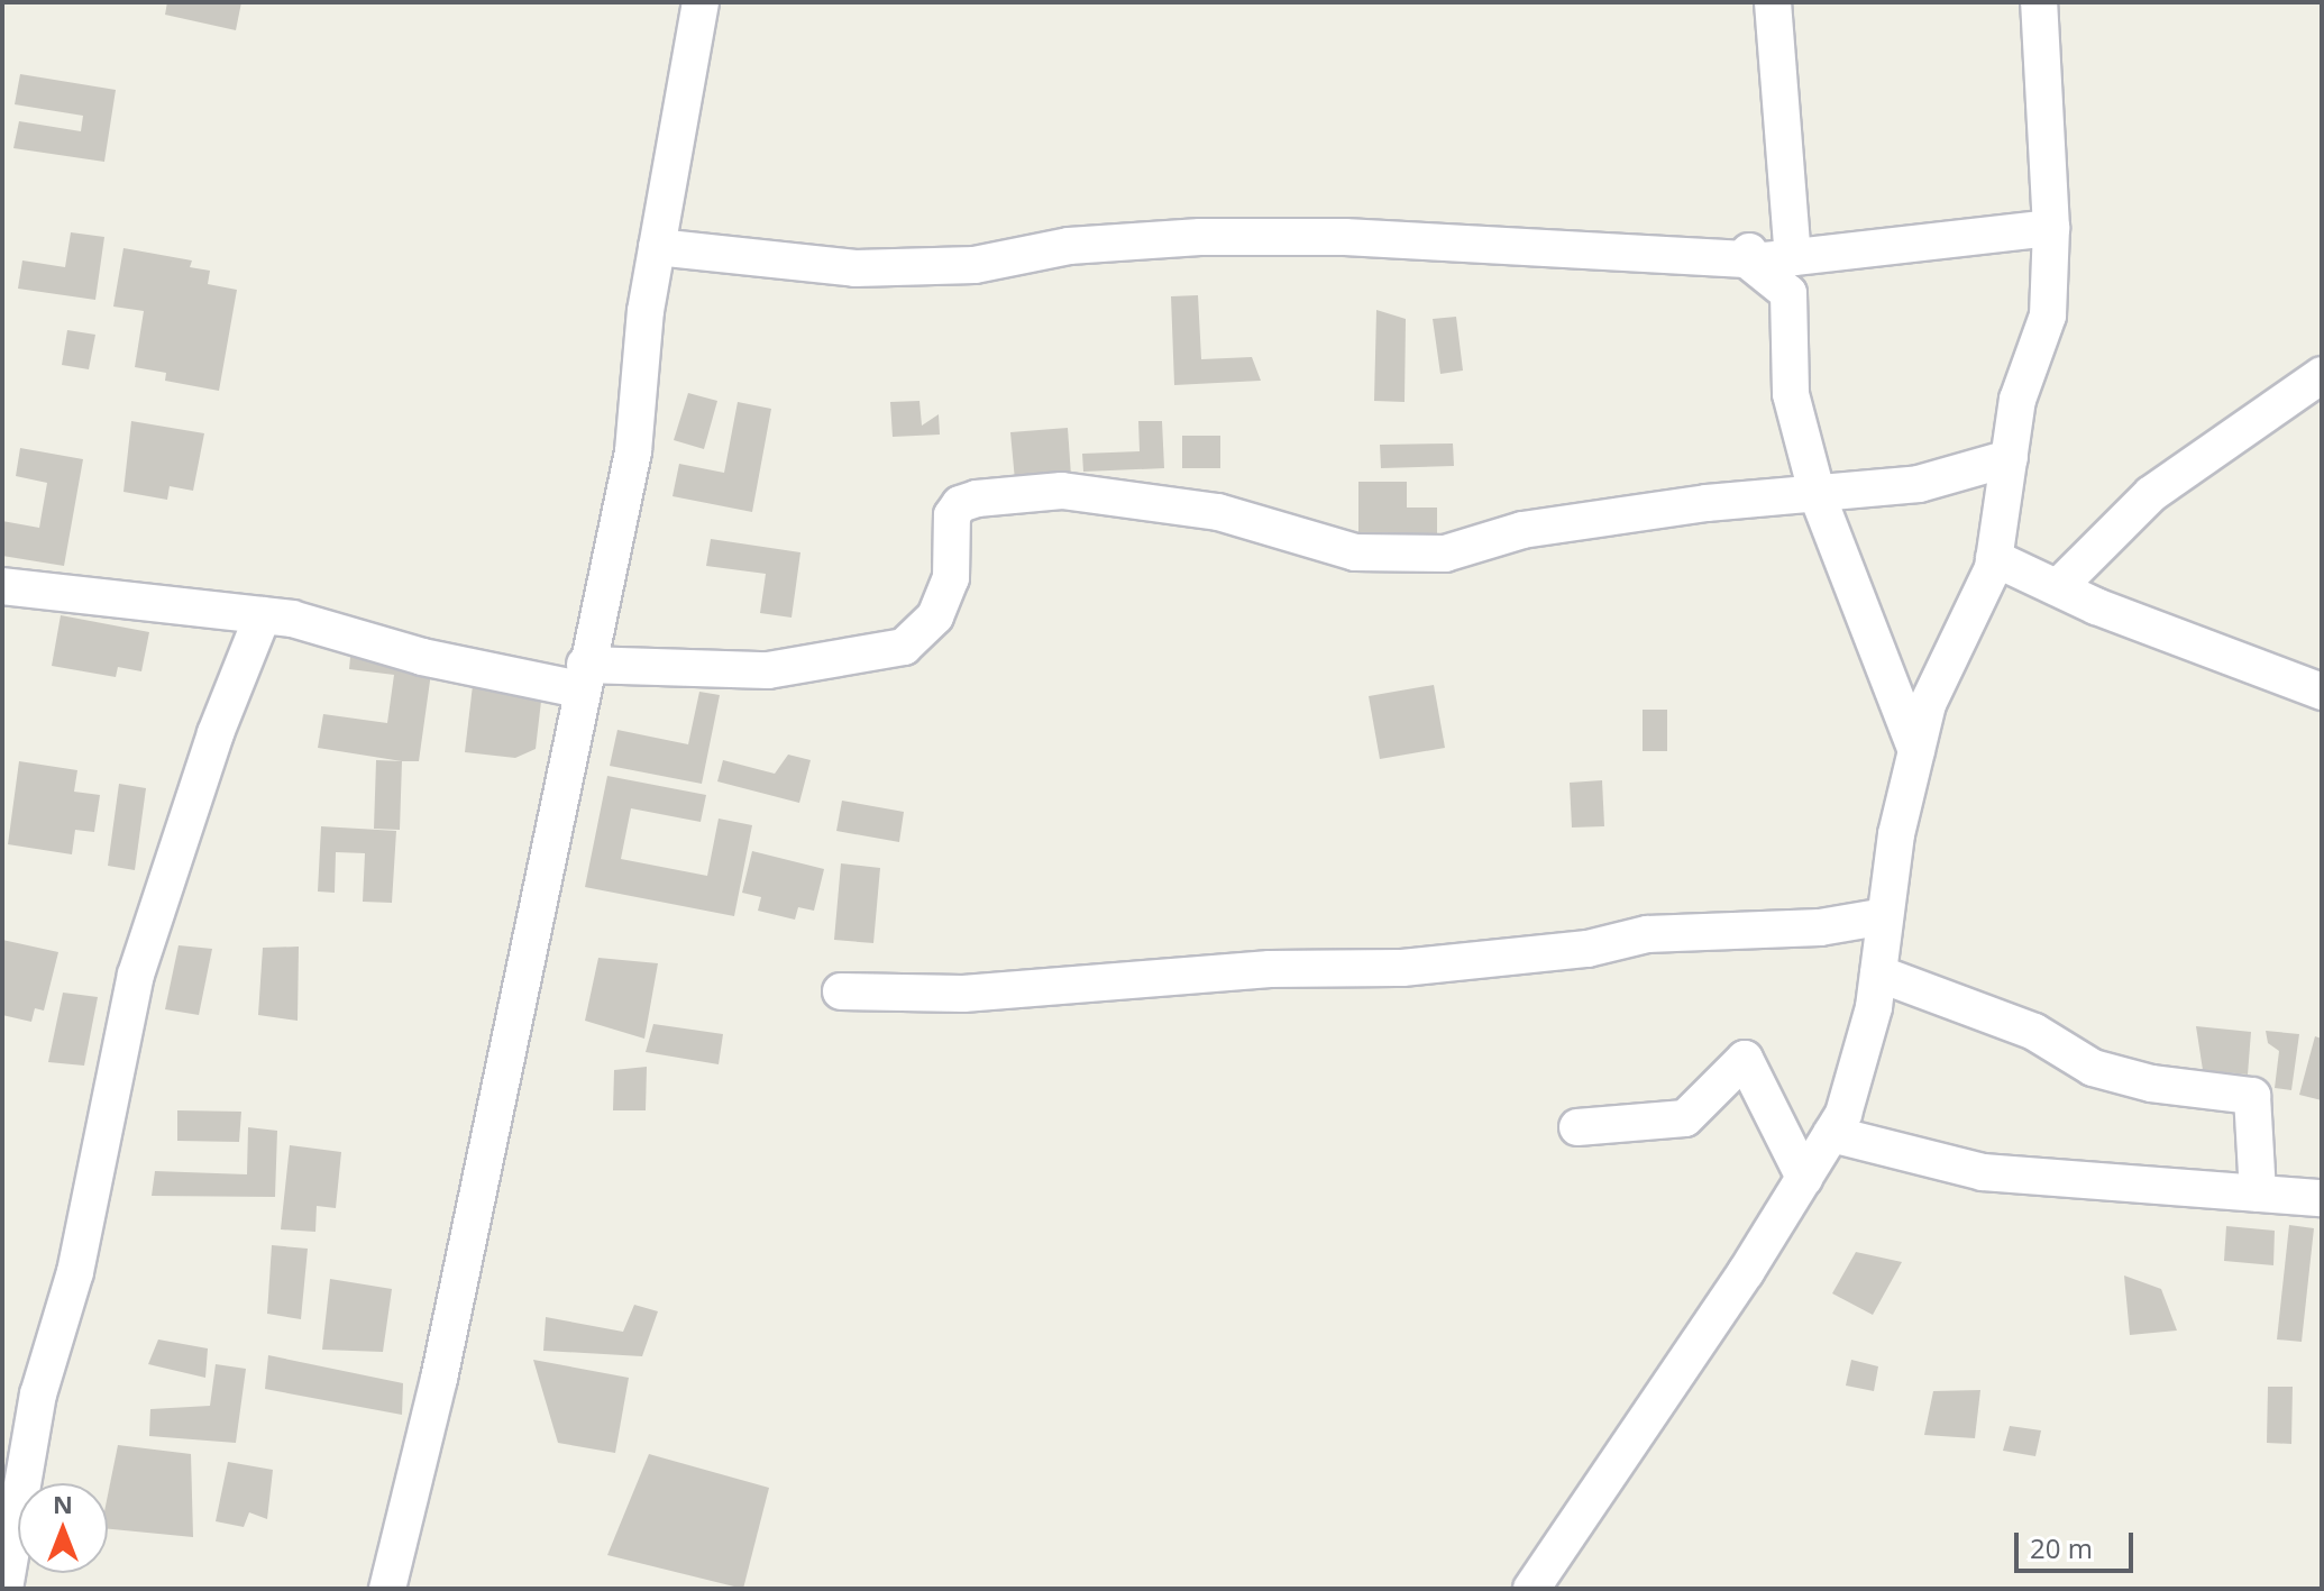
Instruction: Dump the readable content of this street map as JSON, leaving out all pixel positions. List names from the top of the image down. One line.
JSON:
{"scale_bar":"20 m","north":"top"}
